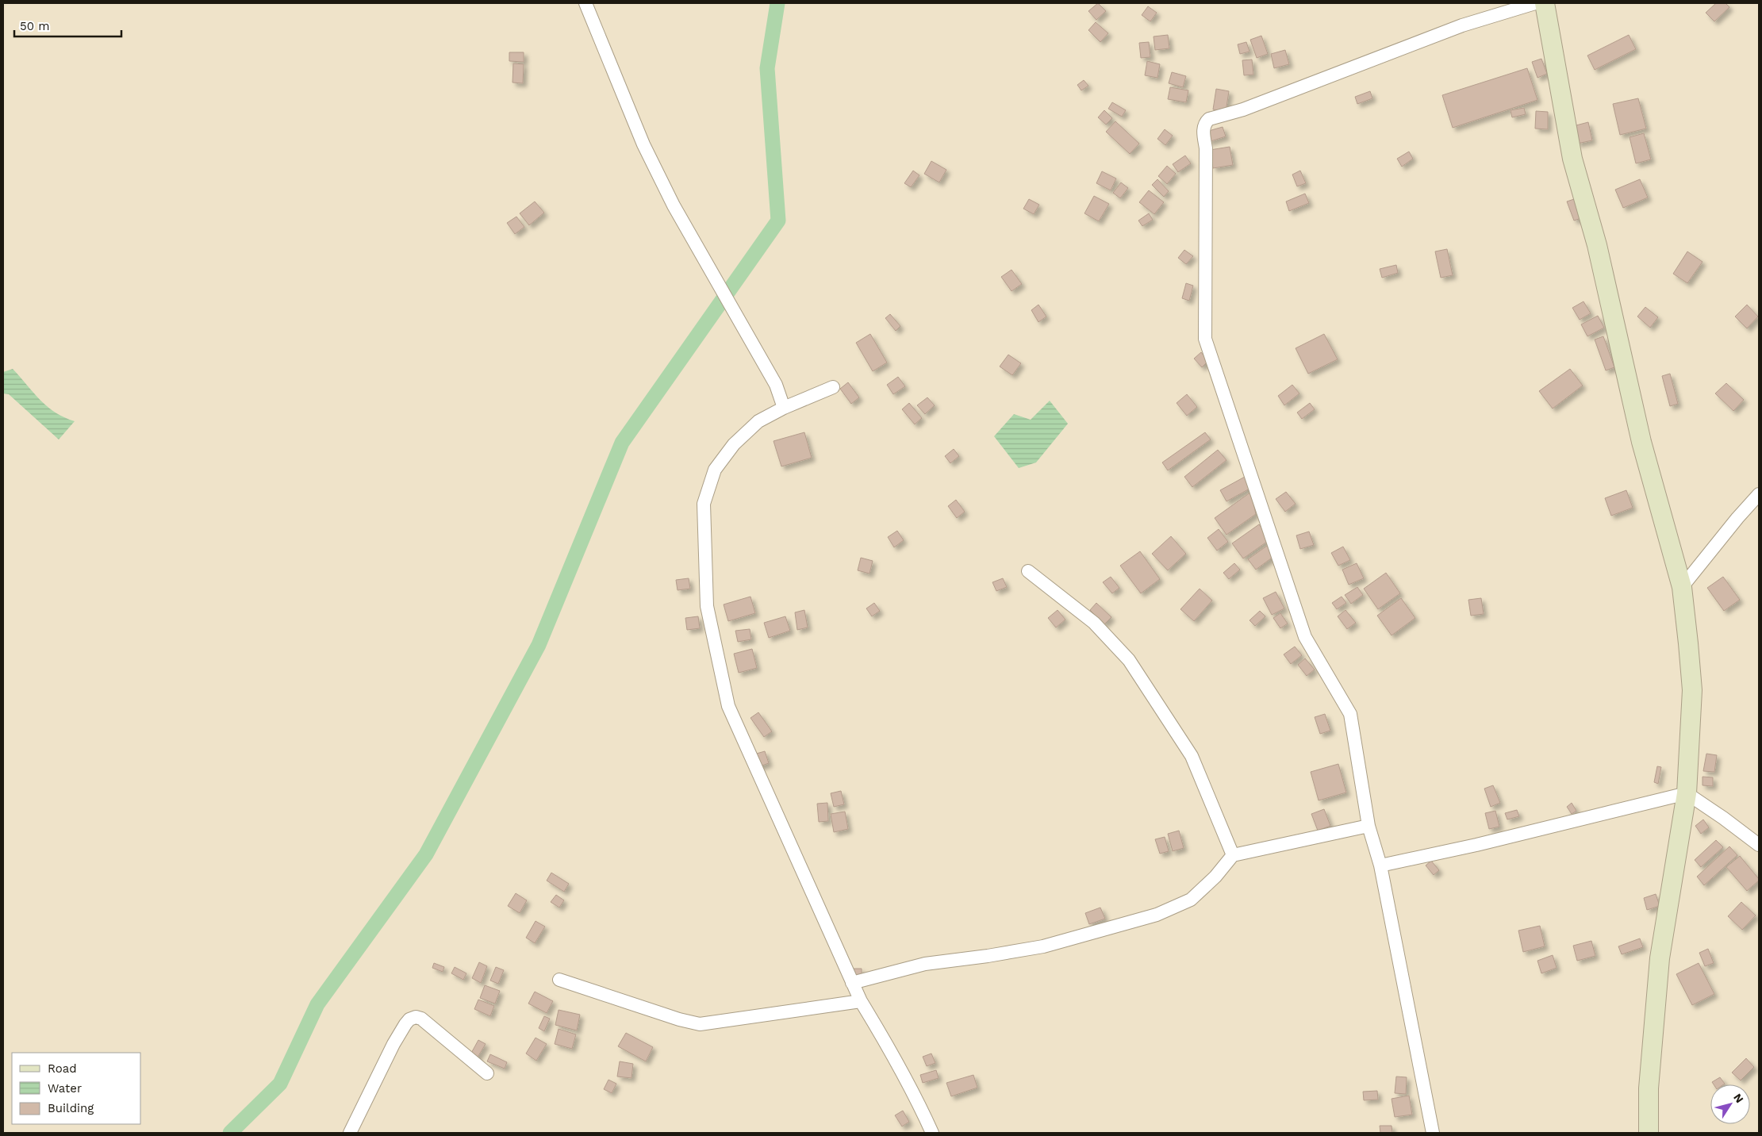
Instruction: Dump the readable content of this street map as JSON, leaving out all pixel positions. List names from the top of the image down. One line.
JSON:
{"legend":["Road","Water","Building"],"scale_bar":"50 m","north":"top right"}
